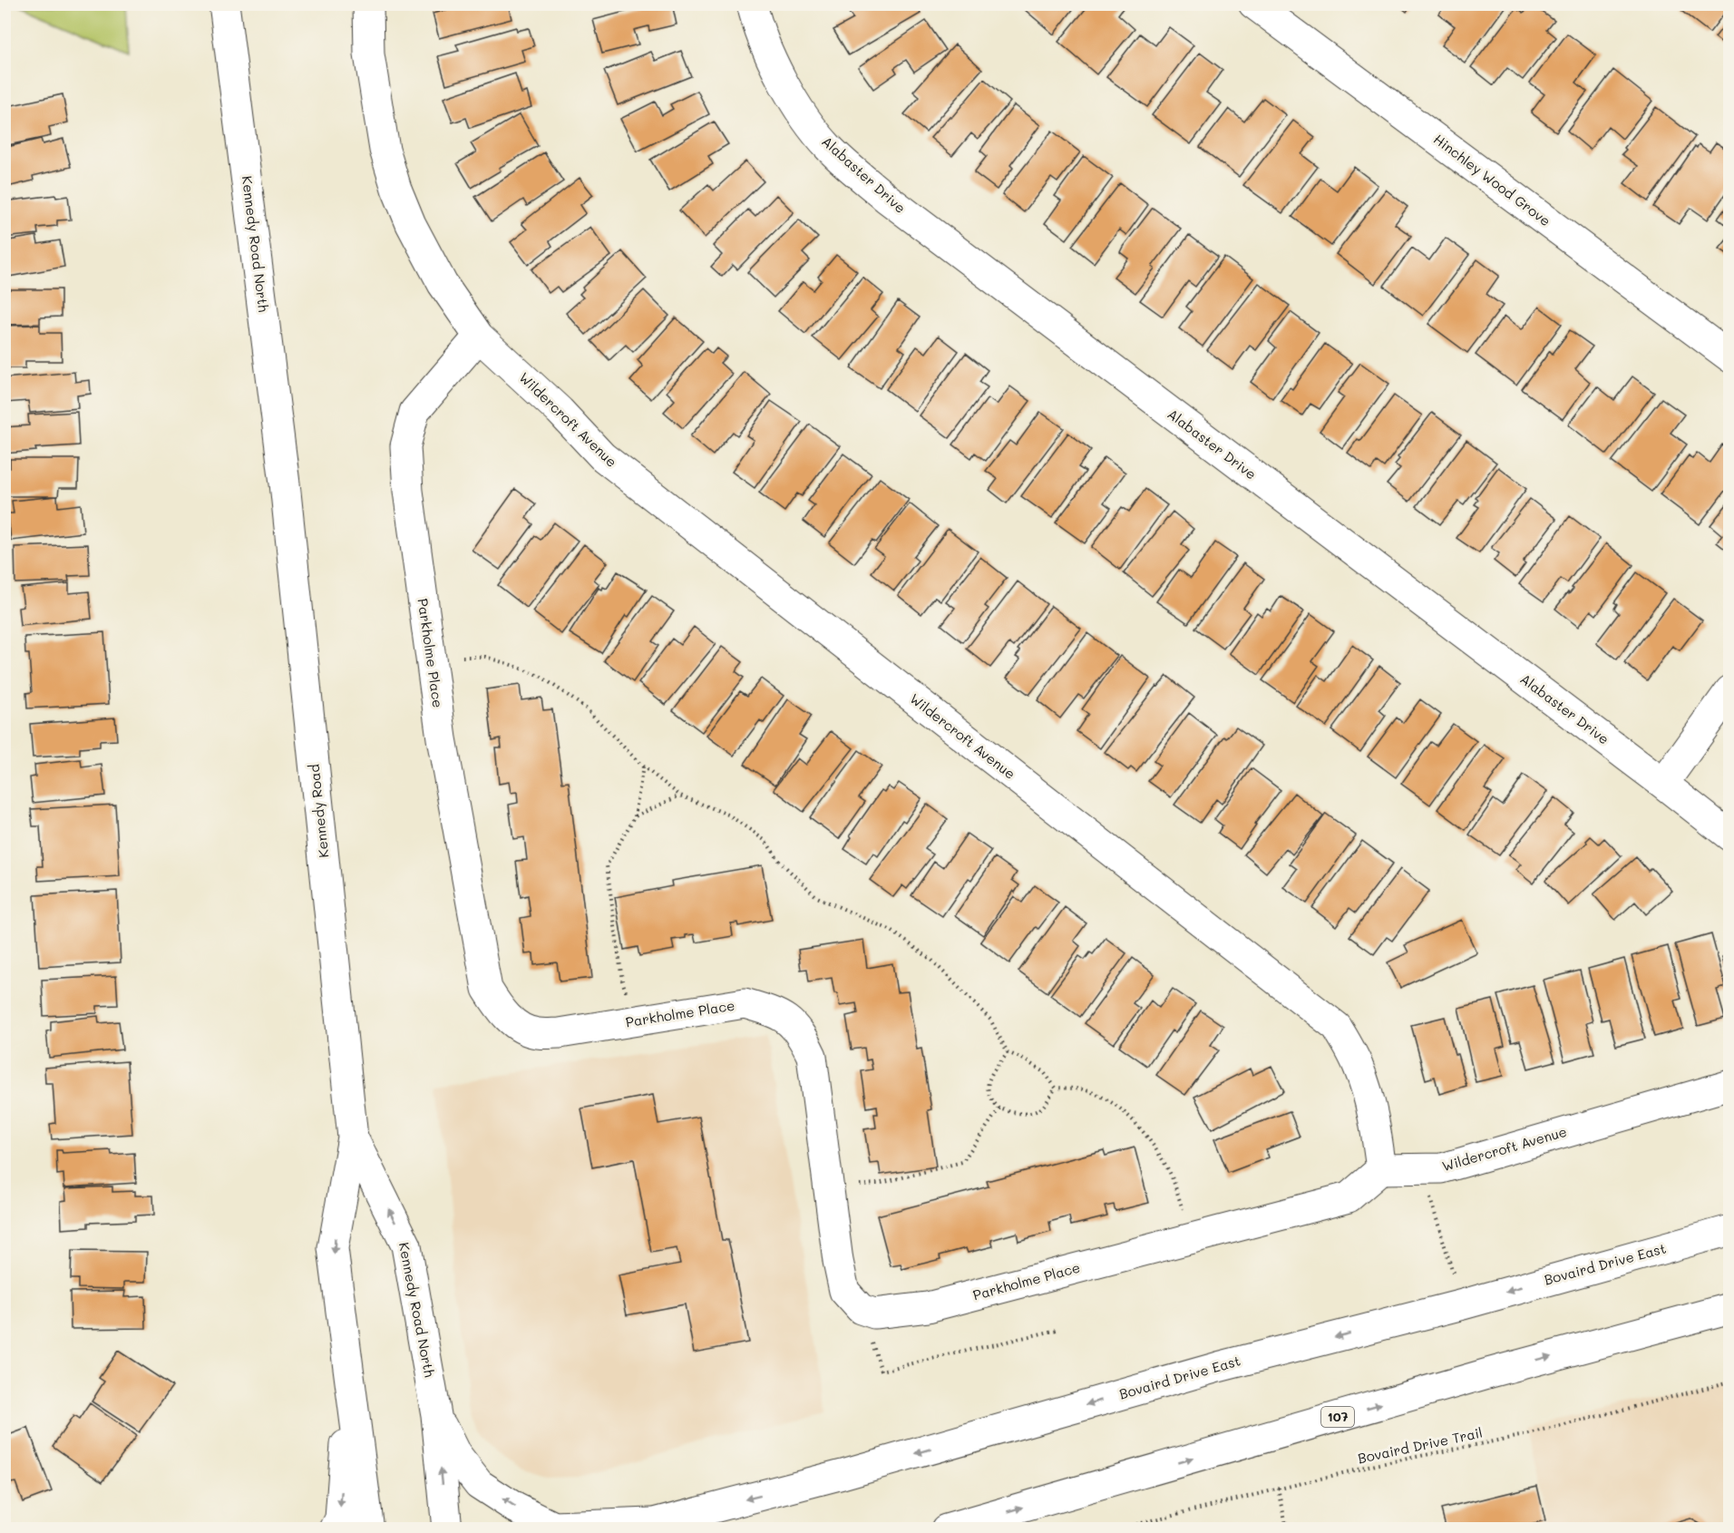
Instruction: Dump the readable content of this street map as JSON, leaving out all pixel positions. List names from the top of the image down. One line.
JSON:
{"streets":{"street":["Alabaster Drive","Hinchley Wood Grove","Kennedy Road North","Wildercroft Avenue","Parkholme Place","Kennedy Road","Bovaird Drive East","107"],"path":["Bovaird Drive Trail"]},"crossings":[["Kennedy Road North","Kennedy Road"],["Kennedy Road North","Bovaird Drive East"],["Wildercroft Avenue","Parkholme Place"]]}
